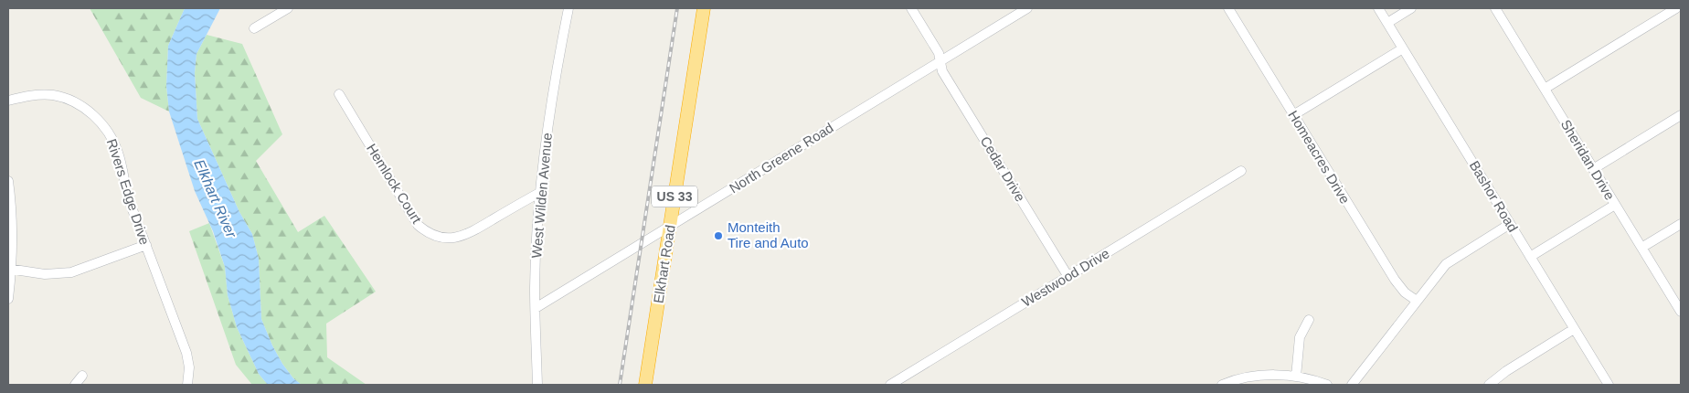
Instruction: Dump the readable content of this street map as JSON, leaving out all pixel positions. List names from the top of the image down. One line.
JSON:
{"streets":{"highway":["US 33","Elkhart Road"],"street":["Homeacres Drive","North Greene Road","Sheridan Drive","Cedar Drive","Hemlock Court","Rivers Edge Drive","West Wilden Avenue","Bashor Road","Westwood Drive"]},"crossings":[["North Greene Road","Cedar Drive"],["North Greene Road","West Wilden Avenue"],["North Greene Road","Elkhart Road"],["Cedar Drive","Westwood Drive"],["Hemlock Court","West Wilden Avenue"]],"water":["Elkhart River"],"places":["Monteith Tire and Auto"]}
